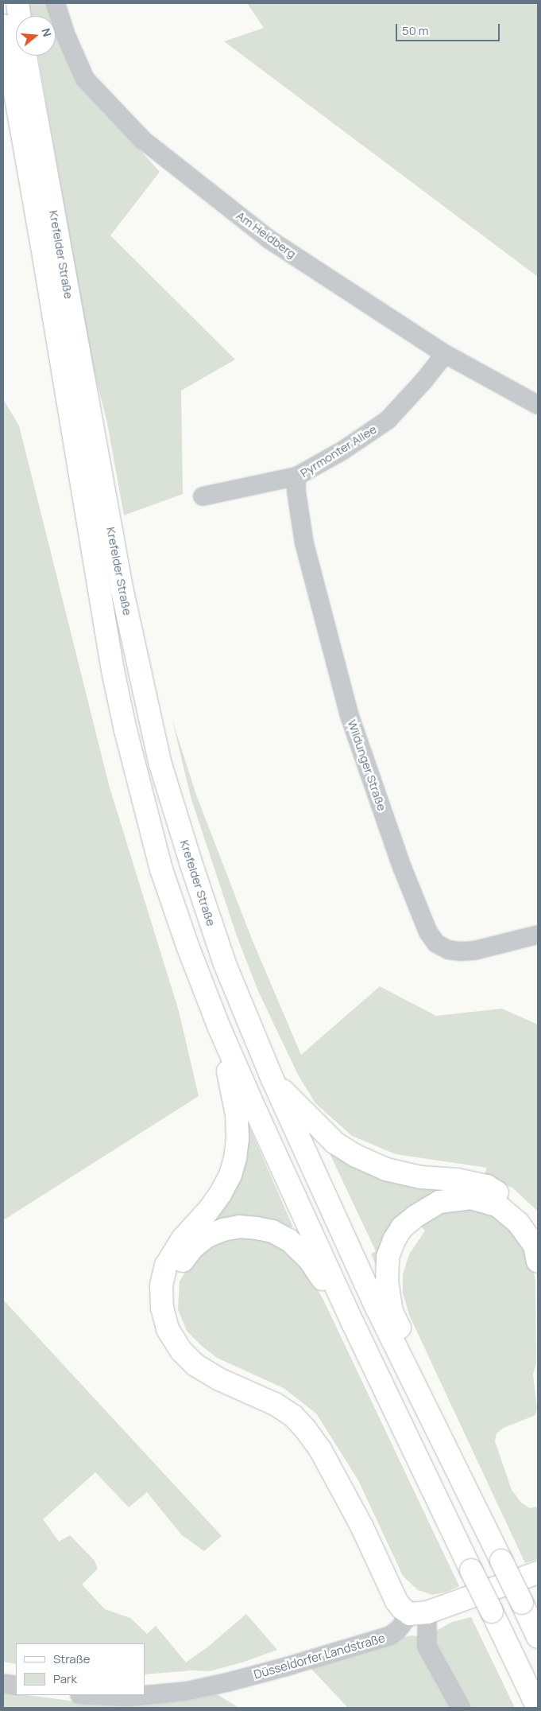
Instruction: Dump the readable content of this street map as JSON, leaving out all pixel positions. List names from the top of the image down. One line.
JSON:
{"streets":{"main road":["Krefelder Straße"],"street":["Am Heidberg","Pyrmonter Allee","Wildunger Straße","Düsseldorfer Landstraße"]},"crossings":[["Am Heidberg","Pyrmonter Allee"],["Pyrmonter Allee","Wildunger Straße"]],"legend":["Straße","Park"],"scale_bar":"50 m","north":"right"}
